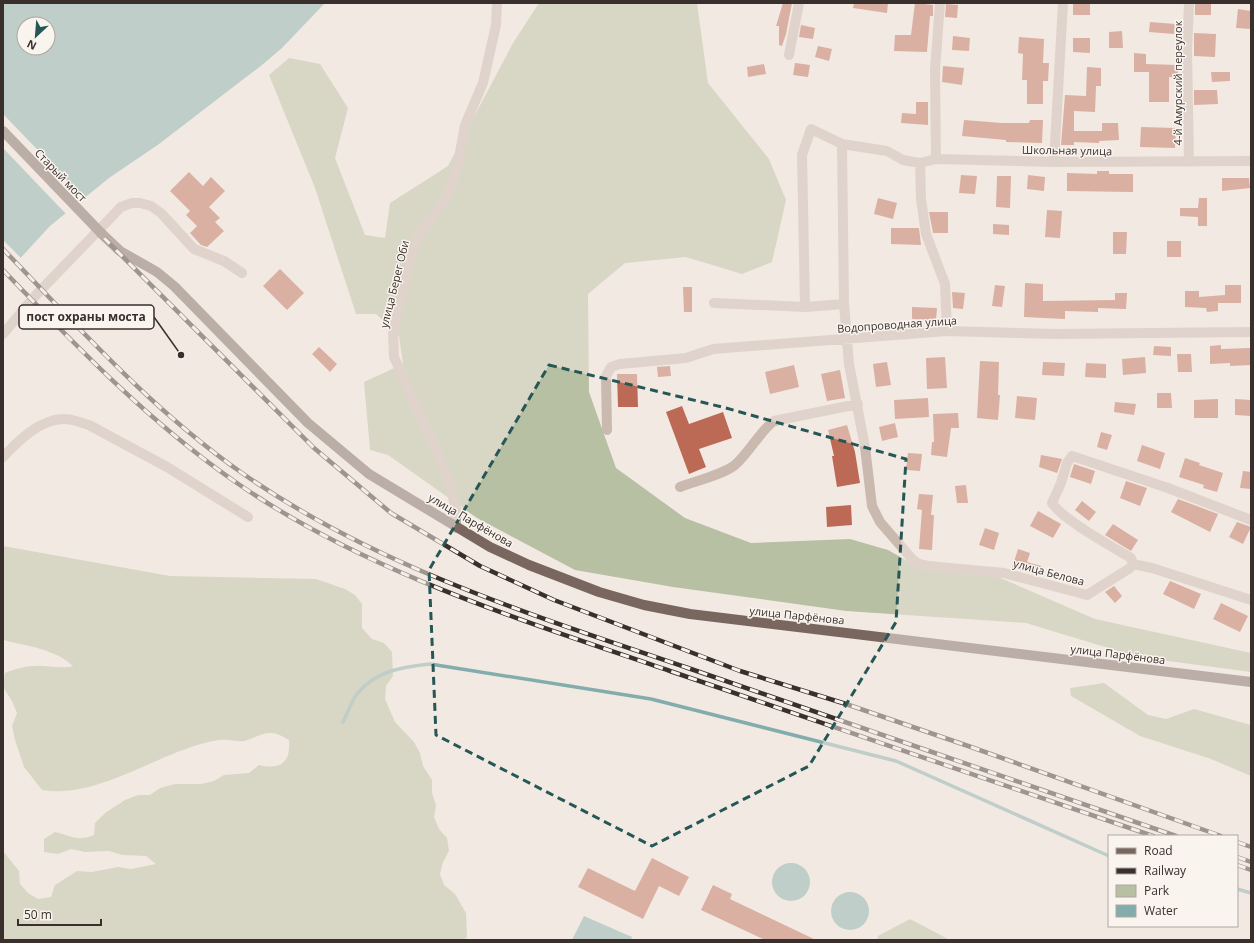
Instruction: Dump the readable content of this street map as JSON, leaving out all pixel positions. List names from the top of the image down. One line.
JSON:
{"streets":{"main road":["Старый мост","улица Парфёнова"],"street":["4-й Амурский переулок","Школьная улица","улица Берег Оби","Водопроводная улица","улица Белова"]},"crossings":[["4-й Амурский переулок","Школьная улица"],["Школьная улица","улица Белова"],["Старый мост","улица Парфёнова"],["улица Берег Оби","улица Парфёнова"],["Водопроводная улица","улица Белова"]],"places":["пост охраны моста"],"legend":["Road","Railway","Park","Water"],"scale_bar":"50 m","north":"bottom left"}
